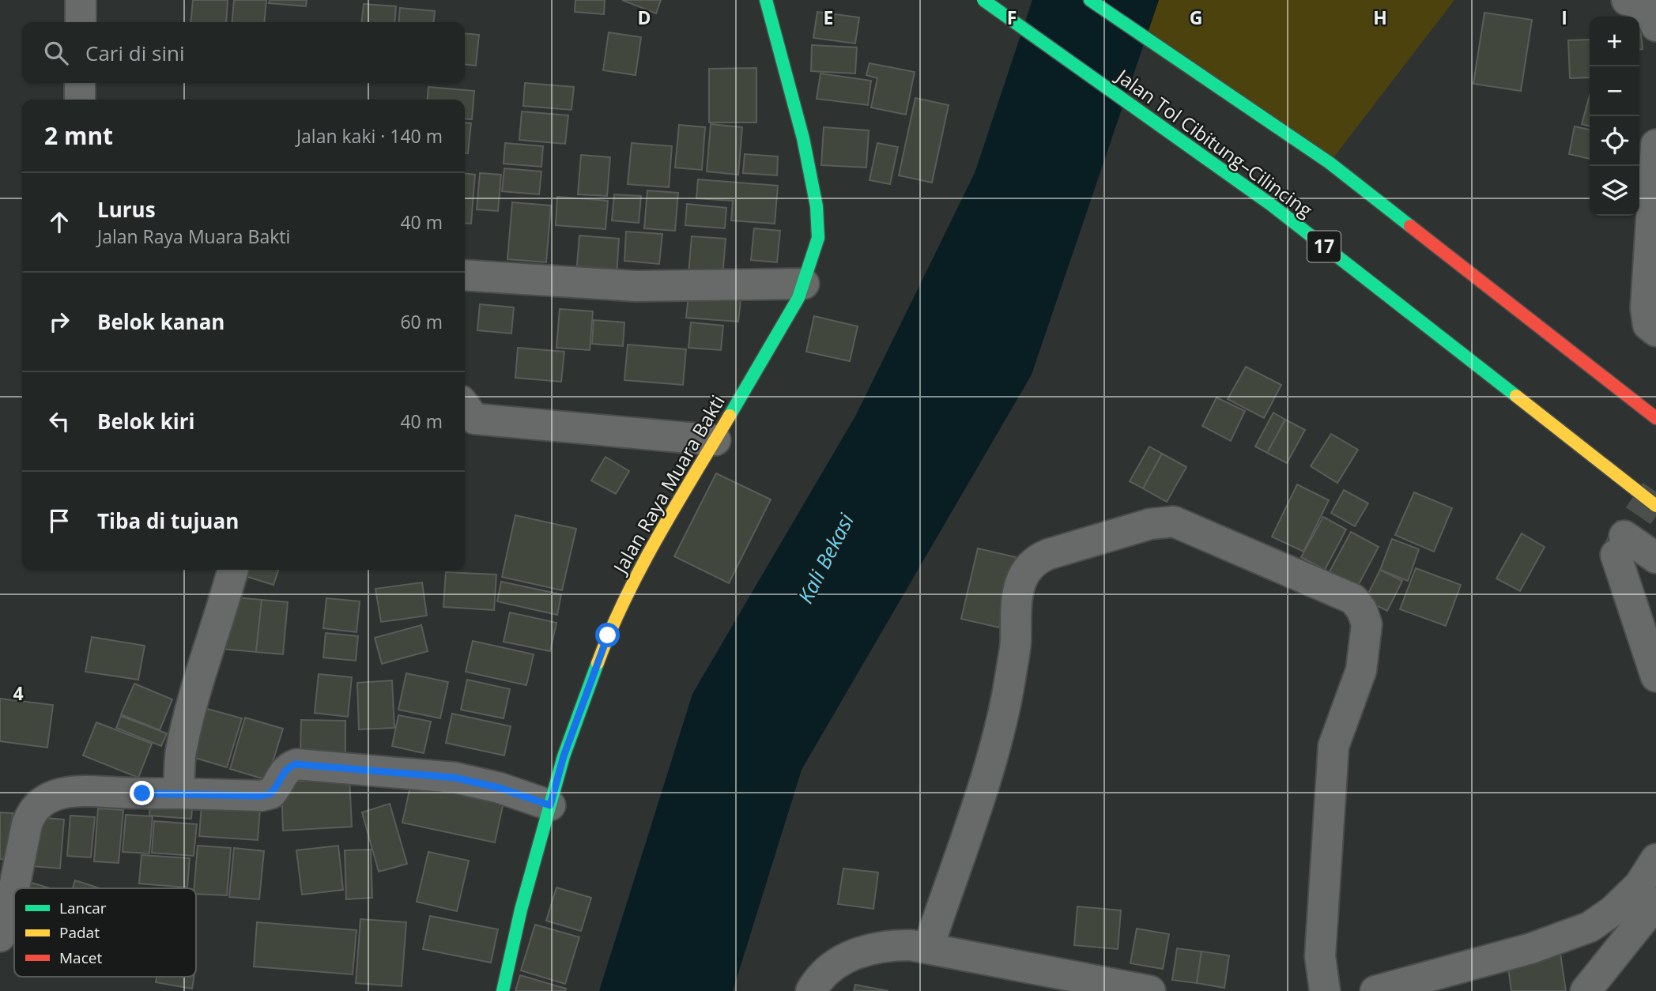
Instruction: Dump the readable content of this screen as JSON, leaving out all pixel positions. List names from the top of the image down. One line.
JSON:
{"streets":{"main road":["Jalan Tol Cibitung–Cilincing","17","Jalan Raya Muara Bakti"]},"water":["Kali Bekasi"],"legend":["Lancar","Padat","Macet"],"page":{"map_buttons":["+","−"],"search":"Cari di sini","heading":["2 mnt","Jalan kaki · 140 m"],"list":[["Lurus","Jalan Raya Muara Bakti","40 m"],["Belok kanan","60 m"],["Belok kiri","40 m"],"Tiba di tujuan"]},"grid":{"columns":["D","E","F","G","H","I"],"rows":["4"]}}
